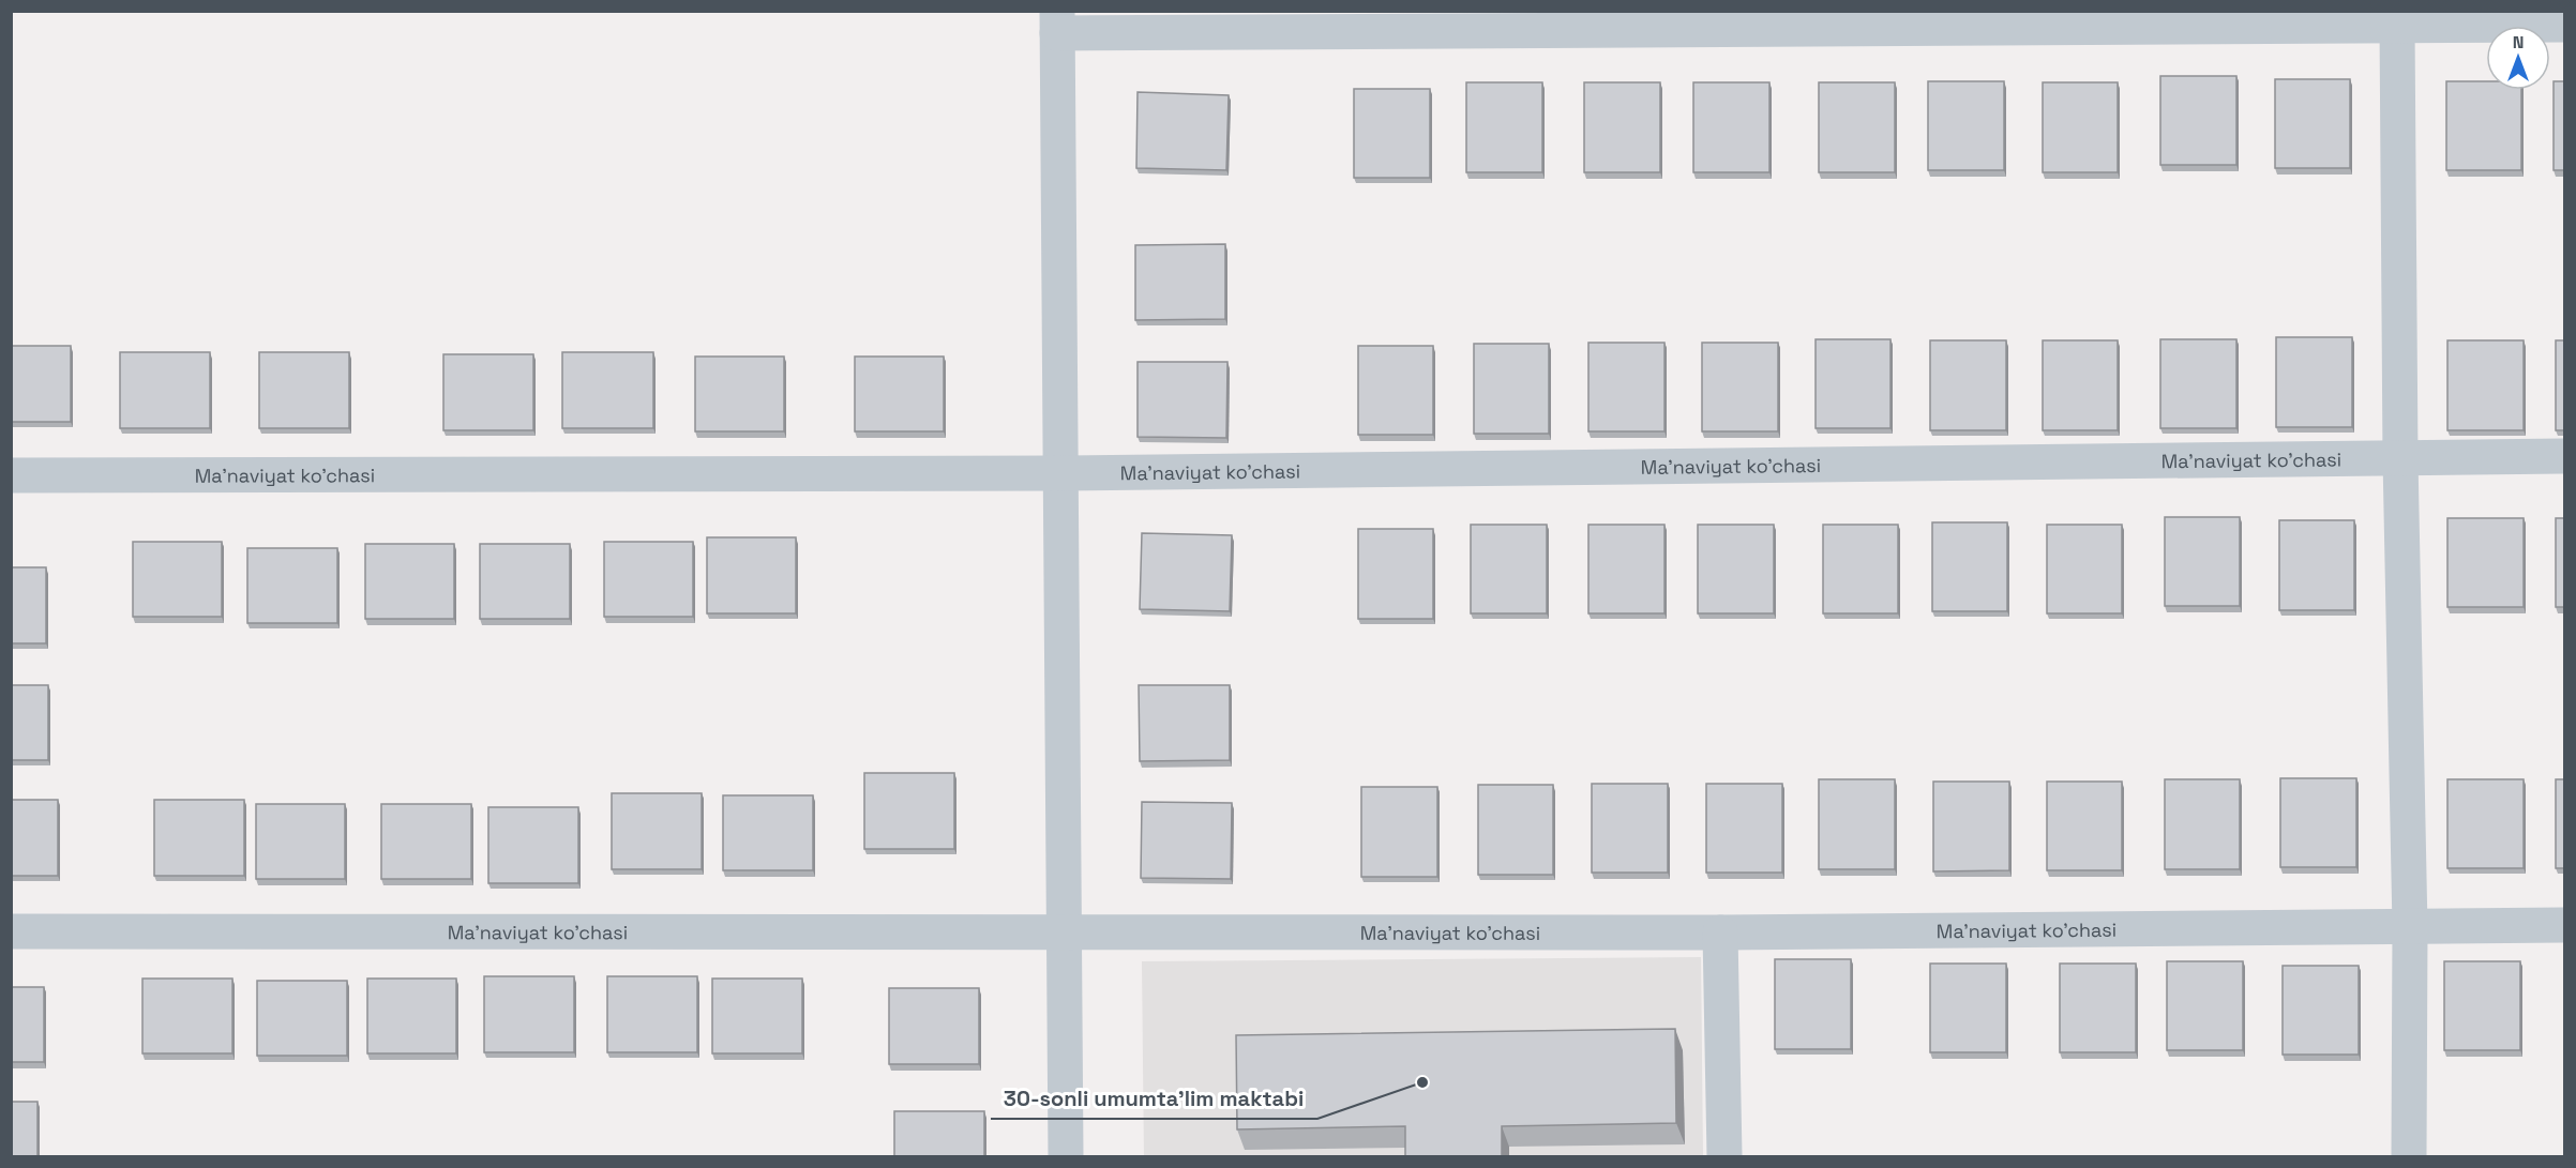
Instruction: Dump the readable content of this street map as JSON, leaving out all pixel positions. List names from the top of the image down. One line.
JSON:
{"streets":{"street":["Ma'naviyat ko'chasi"]},"places":["30-sonli umumta'lim maktabi"],"north":"top"}
